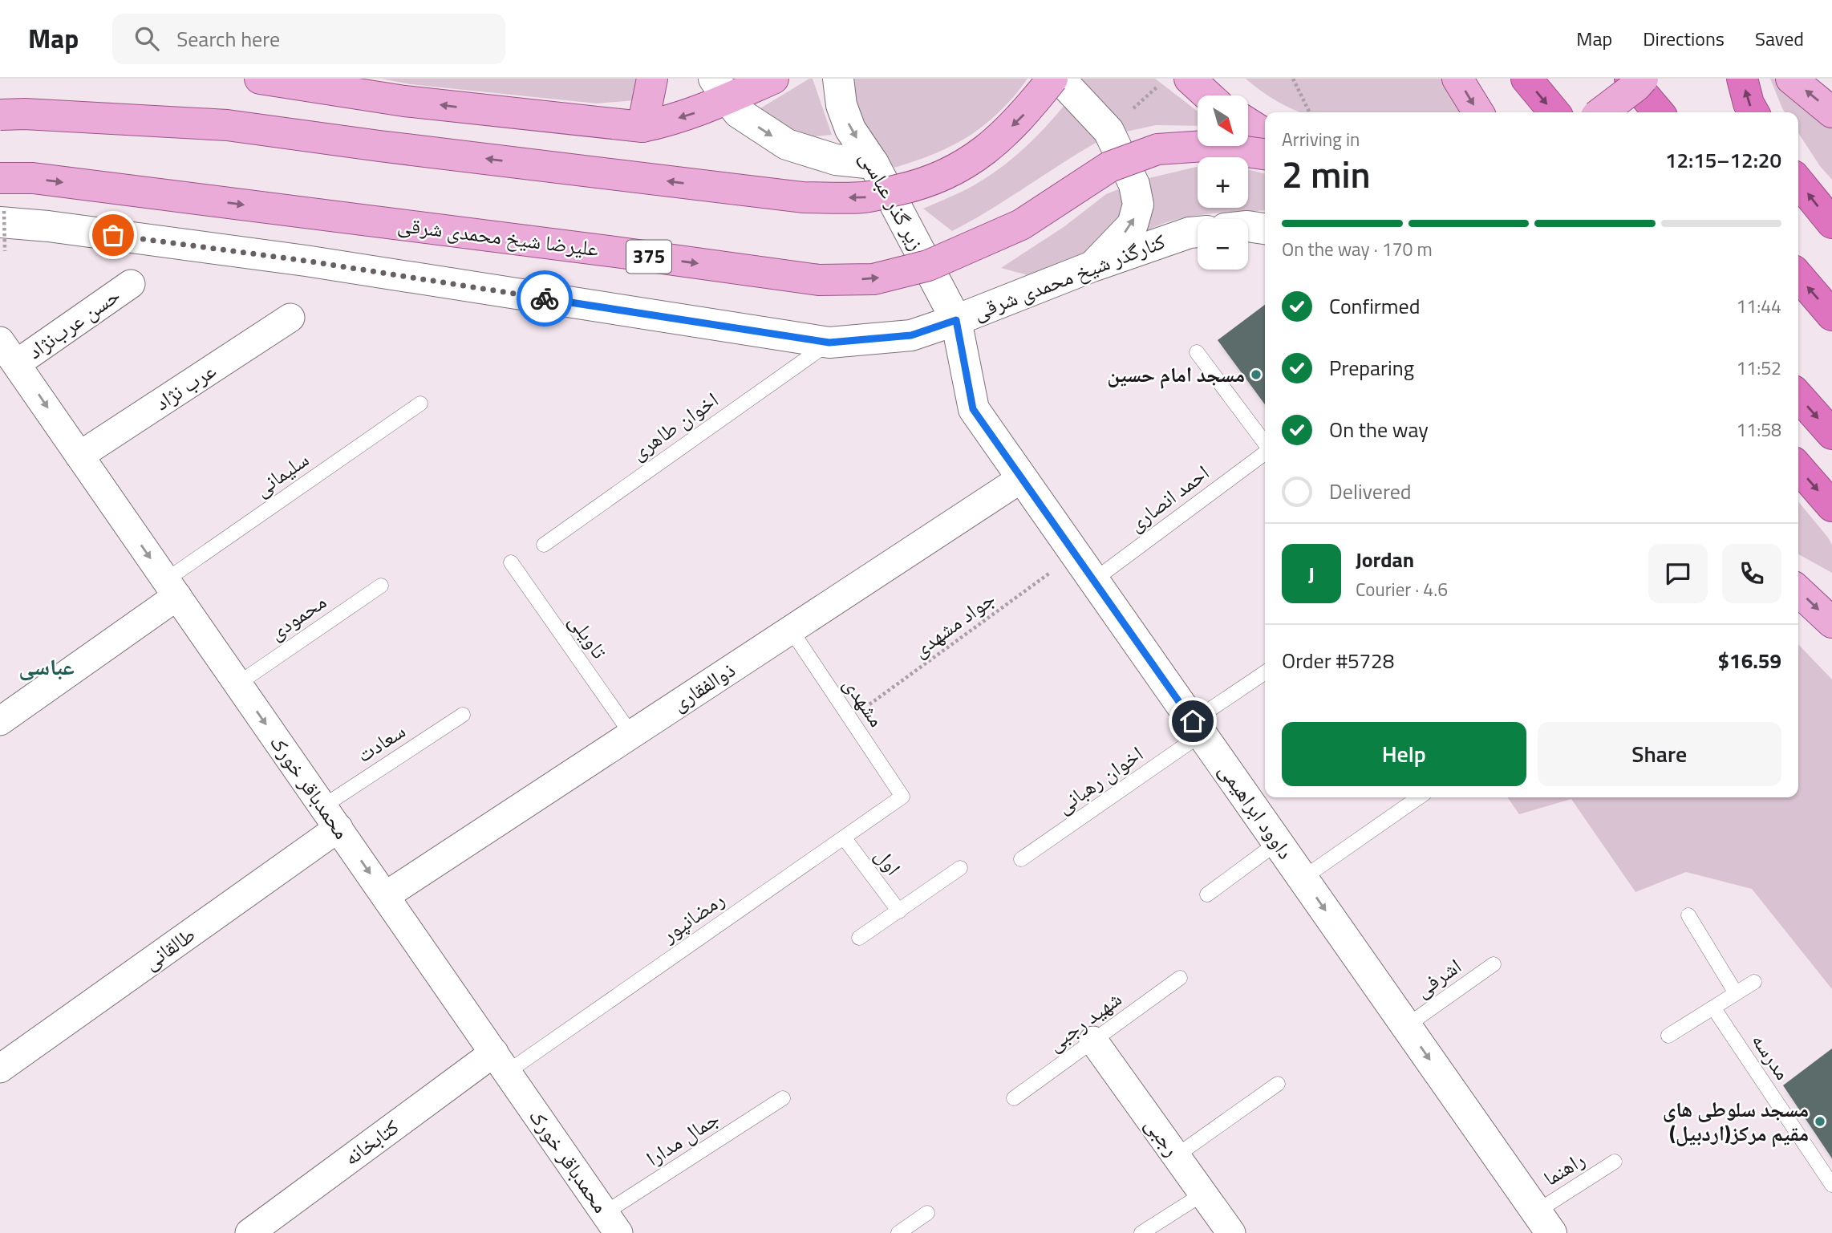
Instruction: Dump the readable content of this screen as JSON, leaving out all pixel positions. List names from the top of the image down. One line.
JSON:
{"streets":{"main road":["علیرضا شیخ محمدی شرقی","375"],"street":["زیر گذر عباسی","کنارگذر شیخ محمدی شرقی","حسن عرب‌نژاد","عرب نژاد","ذوالفقاری","محمدباقر خورک","داوود ابراهیمی","طالقانی","رجبی","کتابخانه"],"lane":["اخوان طاهری","سلیمانی","احمد انصاری","محمودی","تاویلی","مشهدی","سعادت","اخوان رهبانی","اول","رمضانپور","اشرفی","شهید رجبی","مدرسه","جمال مدارا","راهنما"],"path":["جواد مشهدی"]},"crossings":[["زیر گذر عباسی","کنارگذر شیخ محمدی شرقی"],["زیر گذر عباسی","داوود ابراهیمی"],["کنارگذر شیخ محمدی شرقی","اخوان طاهری"],["کنارگذر شیخ محمدی شرقی","داوود ابراهیمی"],["حسن عرب‌نژاد","محمدباقر خورک"],["عرب نژاد","محمدباقر خورک"],["سلیمانی","محمدباقر خورک"],["احمد انصاری","داوود ابراهیمی"],["محمودی","محمدباقر خورک"],["جواد مشهدی","مشهدی"],["جواد مشهدی","داوود ابراهیمی"],["تاویلی","ذوالفقاری"],["ذوالفقاری","مشهدی"],["ذوالفقاری","محمدباقر خورک"],["ذوالفقاری","داوود ابراهیمی"],["مشهدی","رمضانپور"],["سعادت","محمدباقر خورک"],["سعادت","طالقانی"],["اخوان رهبانی","داوود ابراهیمی"],["محمدباقر خورک","رمضانپور"],["محمدباقر خورک","طالقانی"],["محمدباقر خورک","جمال مدارا"],["محمدباقر خورک","کتابخانه"],["داوود ابراهیمی","اشرفی"],["داوود ابراهیمی","راهنما"],["اول","رمضانپور"],["رمضانپور","کتابخانه"],["شهید رجبی","رجبی"]],"one_way":["محمدباقر خورک","داوود ابراهیمی"],"districts":["عباسی"],"places":["مسجد امام حسین","مسجد سلوطی های مقیم مرکز(اردبیل)"],"north":"bottom right","page":{"header":"Map","search":"Search here","nav":["Map","Directions","Saved"],"map_buttons":["+","−"],"heading":["2 min","Arriving in","12:15–12:20"],"panel":["Jordan","Courier · 4.6","Order #5728","$16.59"],"bar":"On the way · 170 m","list":[["Confirmed","11:44"],["Preparing","11:52"],["On the way","11:58"],"Delivered"],"round":"J","buttons":["Help","Share"]}}
